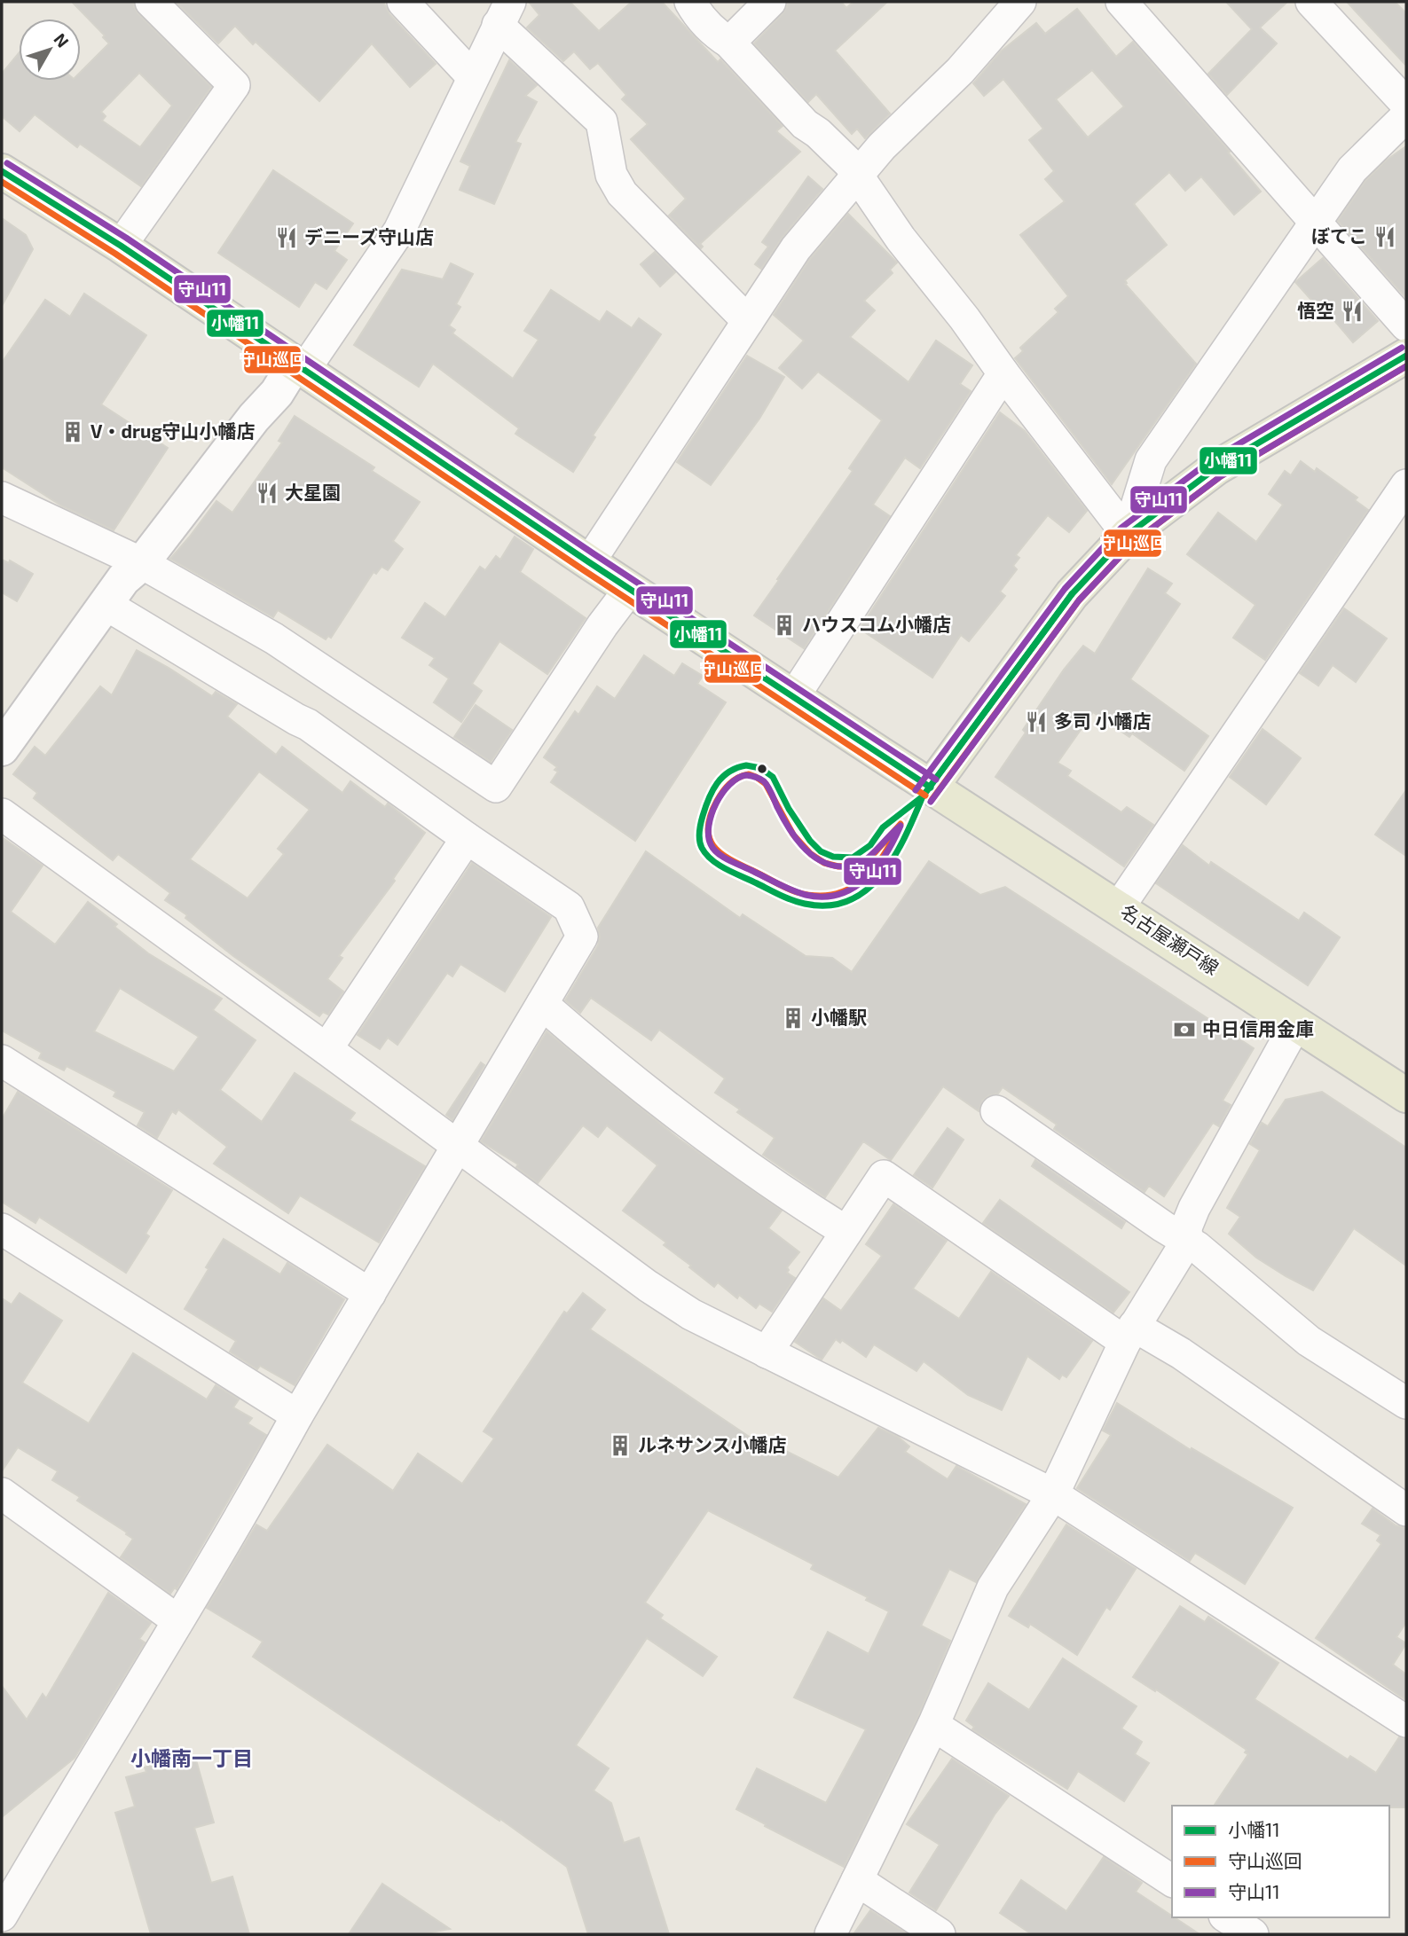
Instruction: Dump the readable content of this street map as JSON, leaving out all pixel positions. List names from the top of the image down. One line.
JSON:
{"streets":{"main road":["名古屋瀬戸線"]},"districts":["小幡南一丁目"],"places":{"restaurant":["ぼてこ","デニーズ守山店","悟空","大星園","多司 小幡店"],"building":["V・drug守山小幡店","ハウスコム小幡店","小幡駅","ルネサンス小幡店"],"bank":["中日信用金庫"]},"lines":["transit line 守山11","transit line 小幡11","transit line 守山巡回"],"legend":["小幡11","守山巡回","守山11"],"north":"top right"}
